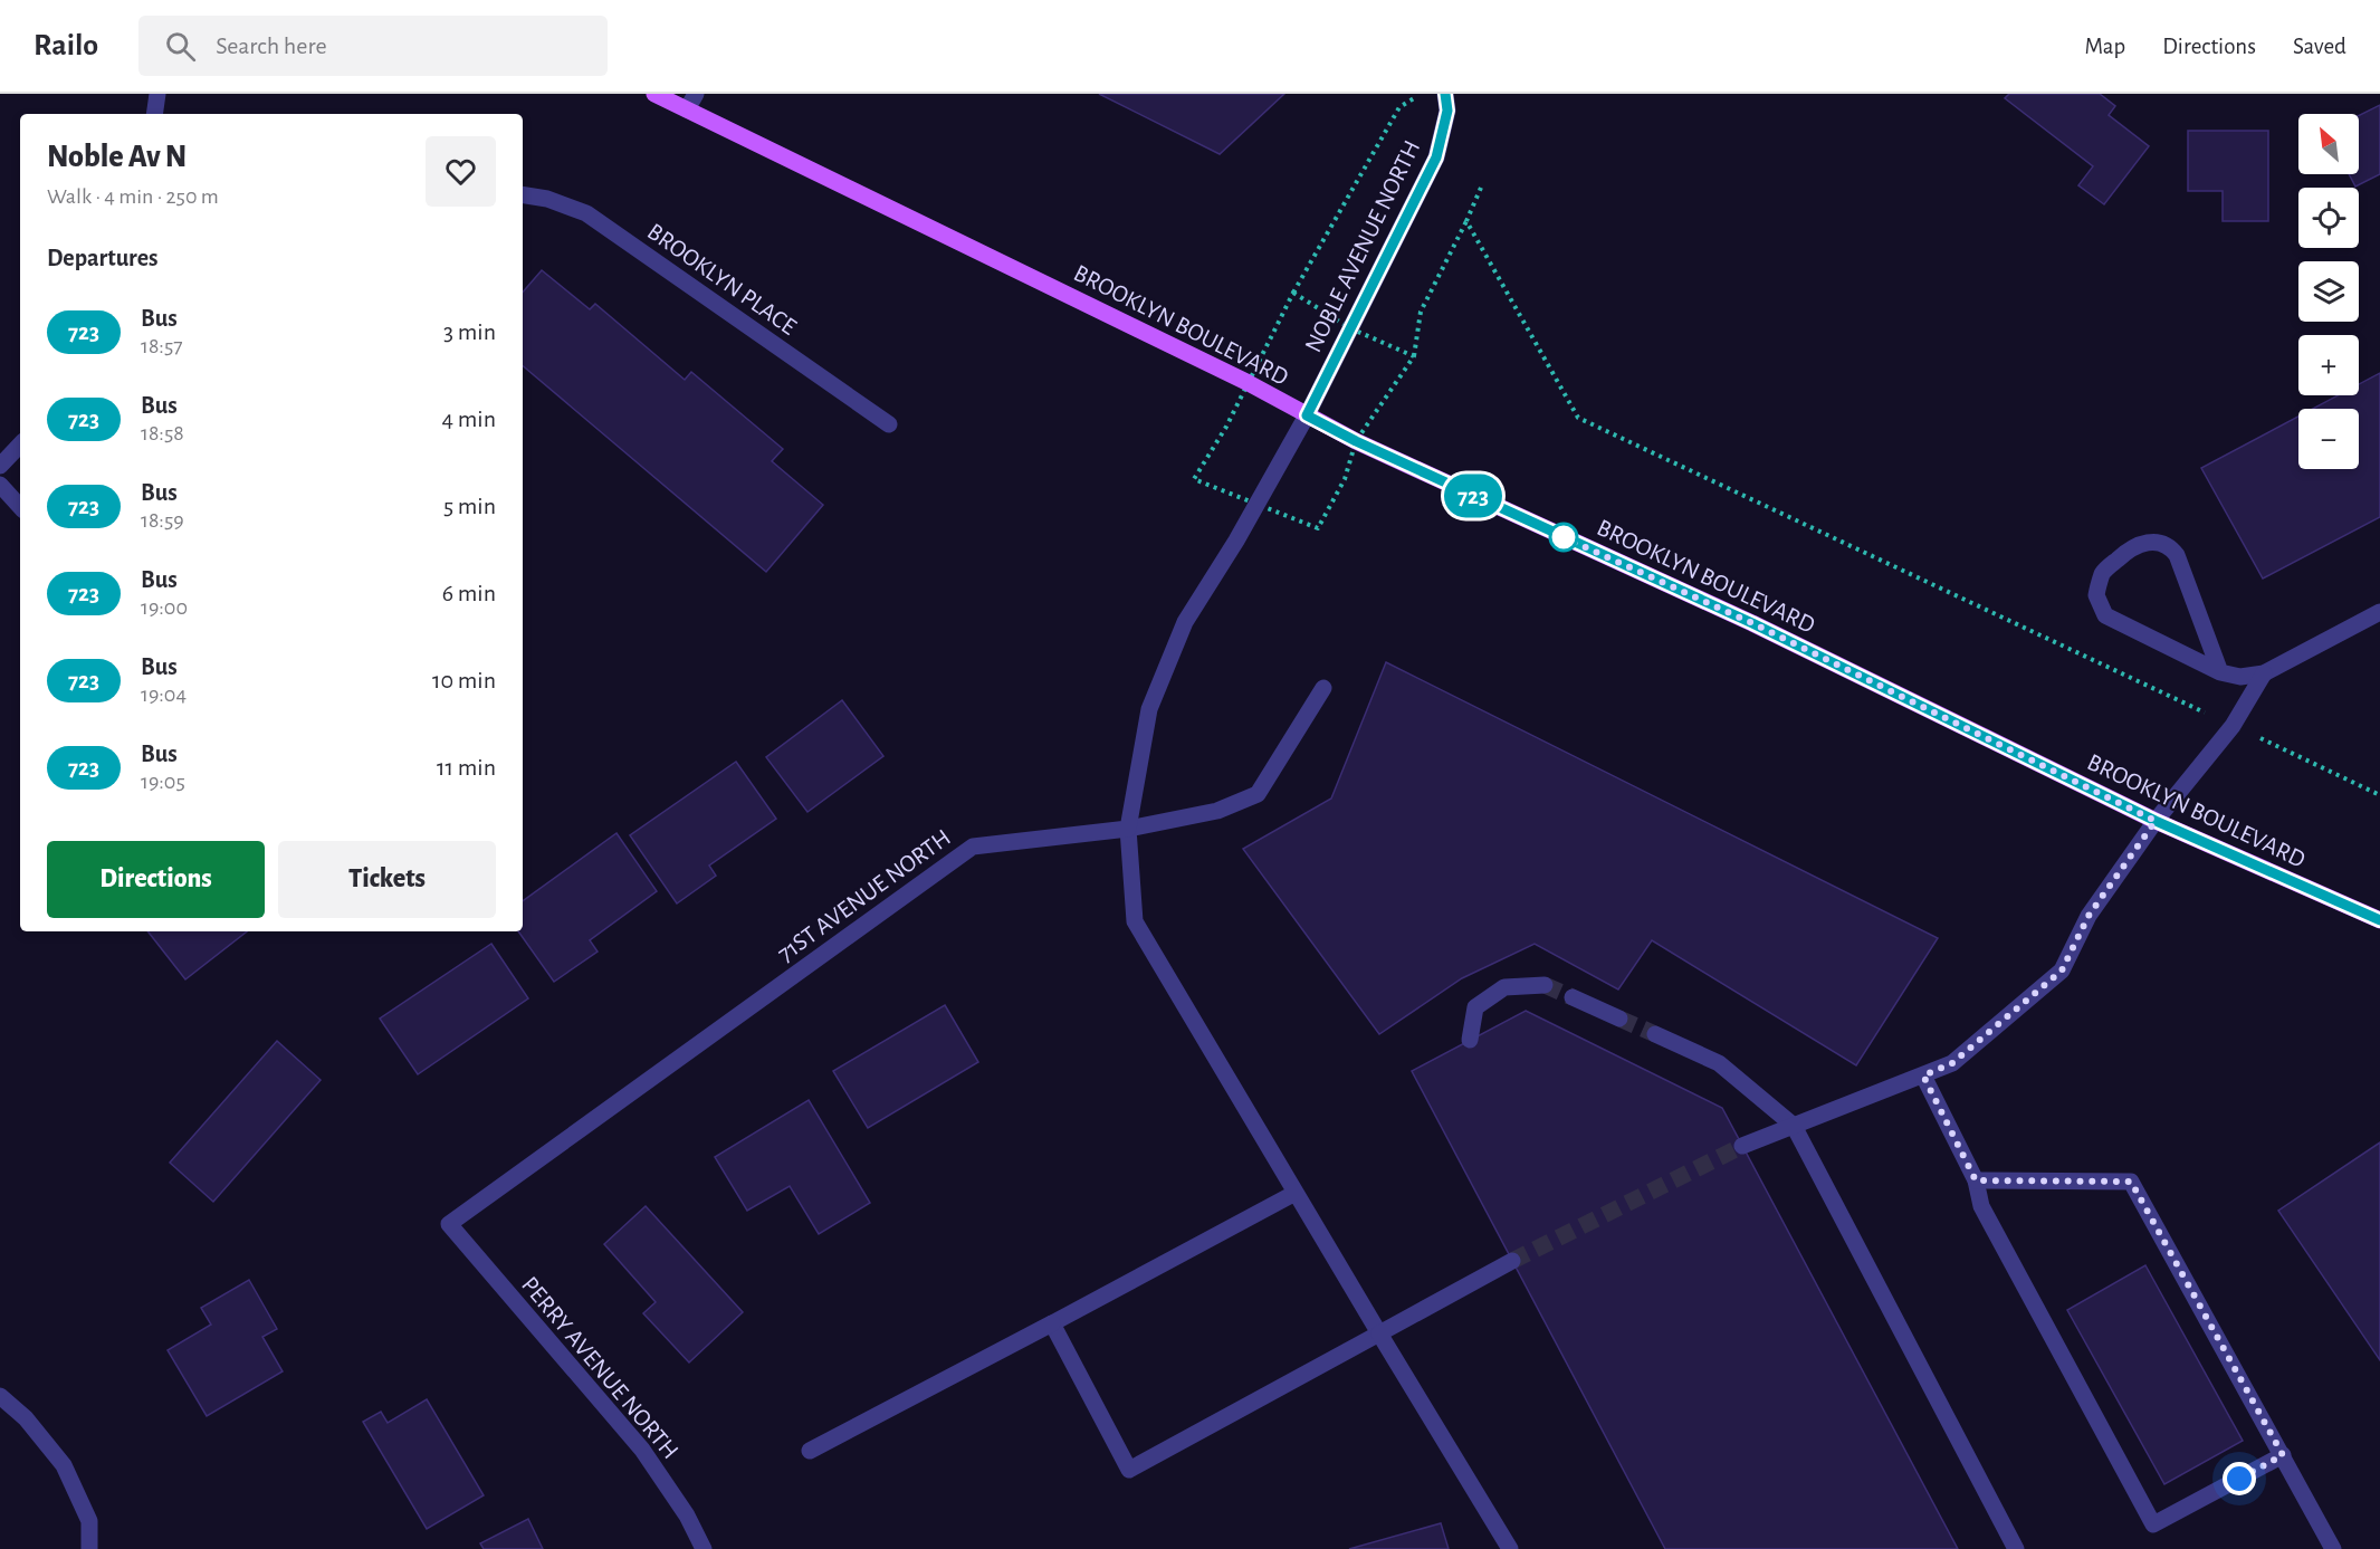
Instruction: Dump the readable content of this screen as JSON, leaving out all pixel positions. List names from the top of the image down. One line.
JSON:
{"streets":{"main road":["BROOKLYN BOULEVARD"],"street":["NOBLE AVENUE NORTH","BROOKLYN PLACE","71ST AVENUE NORTH","PERRY AVENUE NORTH"]},"crossings":[["NOBLE AVENUE NORTH","BROOKLYN BOULEVARD"],["71ST AVENUE NORTH","PERRY AVENUE NORTH"]],"lines":["bus line 723"],"north":"top left","page":{"header":"Railo","search":"Search here","nav":["Map","Directions","Saved"],"on_map":"723","map_buttons":["+","−"],"heading":[["Noble Av N","Walk · 4 min · 250 m"],"Departures"],"list":[{"mark":"723","name":"Bus","note":"18:57","value":"3 min"},{"mark":"723","name":"Bus","note":"18:58","value":"4 min"},{"mark":"723","name":"Bus","note":"18:59","value":"5 min"},{"mark":"723","name":"Bus","note":"19:00","value":"6 min"},{"mark":"723","name":"Bus","note":"19:04","value":"10 min"},{"mark":"723","name":"Bus","note":"19:05","value":"11 min"}],"buttons":["Directions","Tickets"]}}
